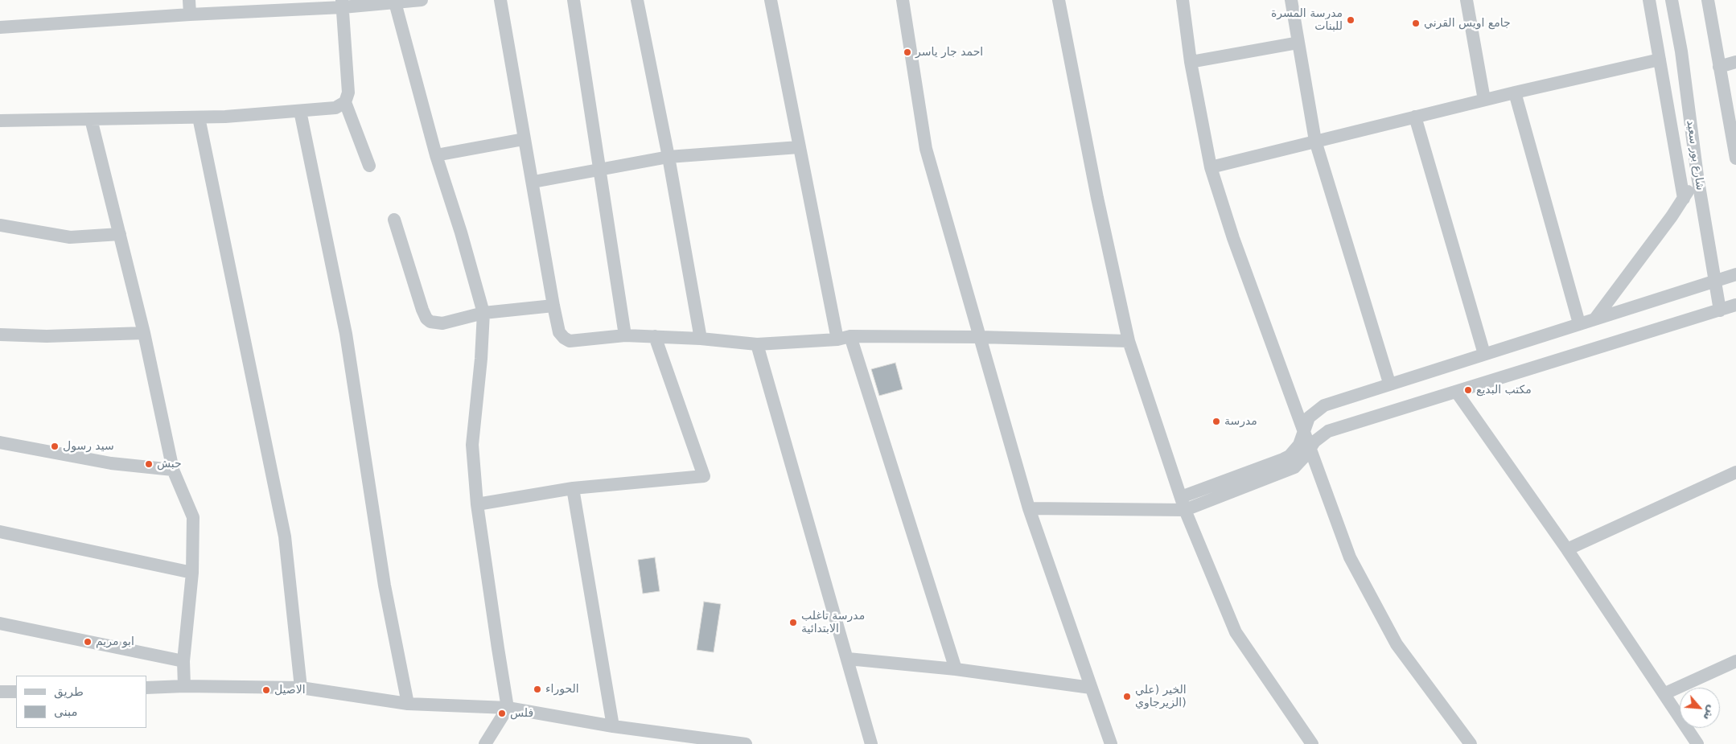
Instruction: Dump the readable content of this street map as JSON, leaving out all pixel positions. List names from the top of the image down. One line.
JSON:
{"streets":{"street":["شارع بور سعيد"]},"places":["مدرسة المسرة للبنات","جامع اويس القرني","احمد جار ياسر","مكتب البديع","مدرسة","سيد رسول","حبش","مدرسة تاغلب الابتدائية","ابو مريم","الحوراء","الاصيل","الخير (علي الزيرجاوي)","فلس"],"legend":["طريق","مبنى"],"north":"bottom right"}
